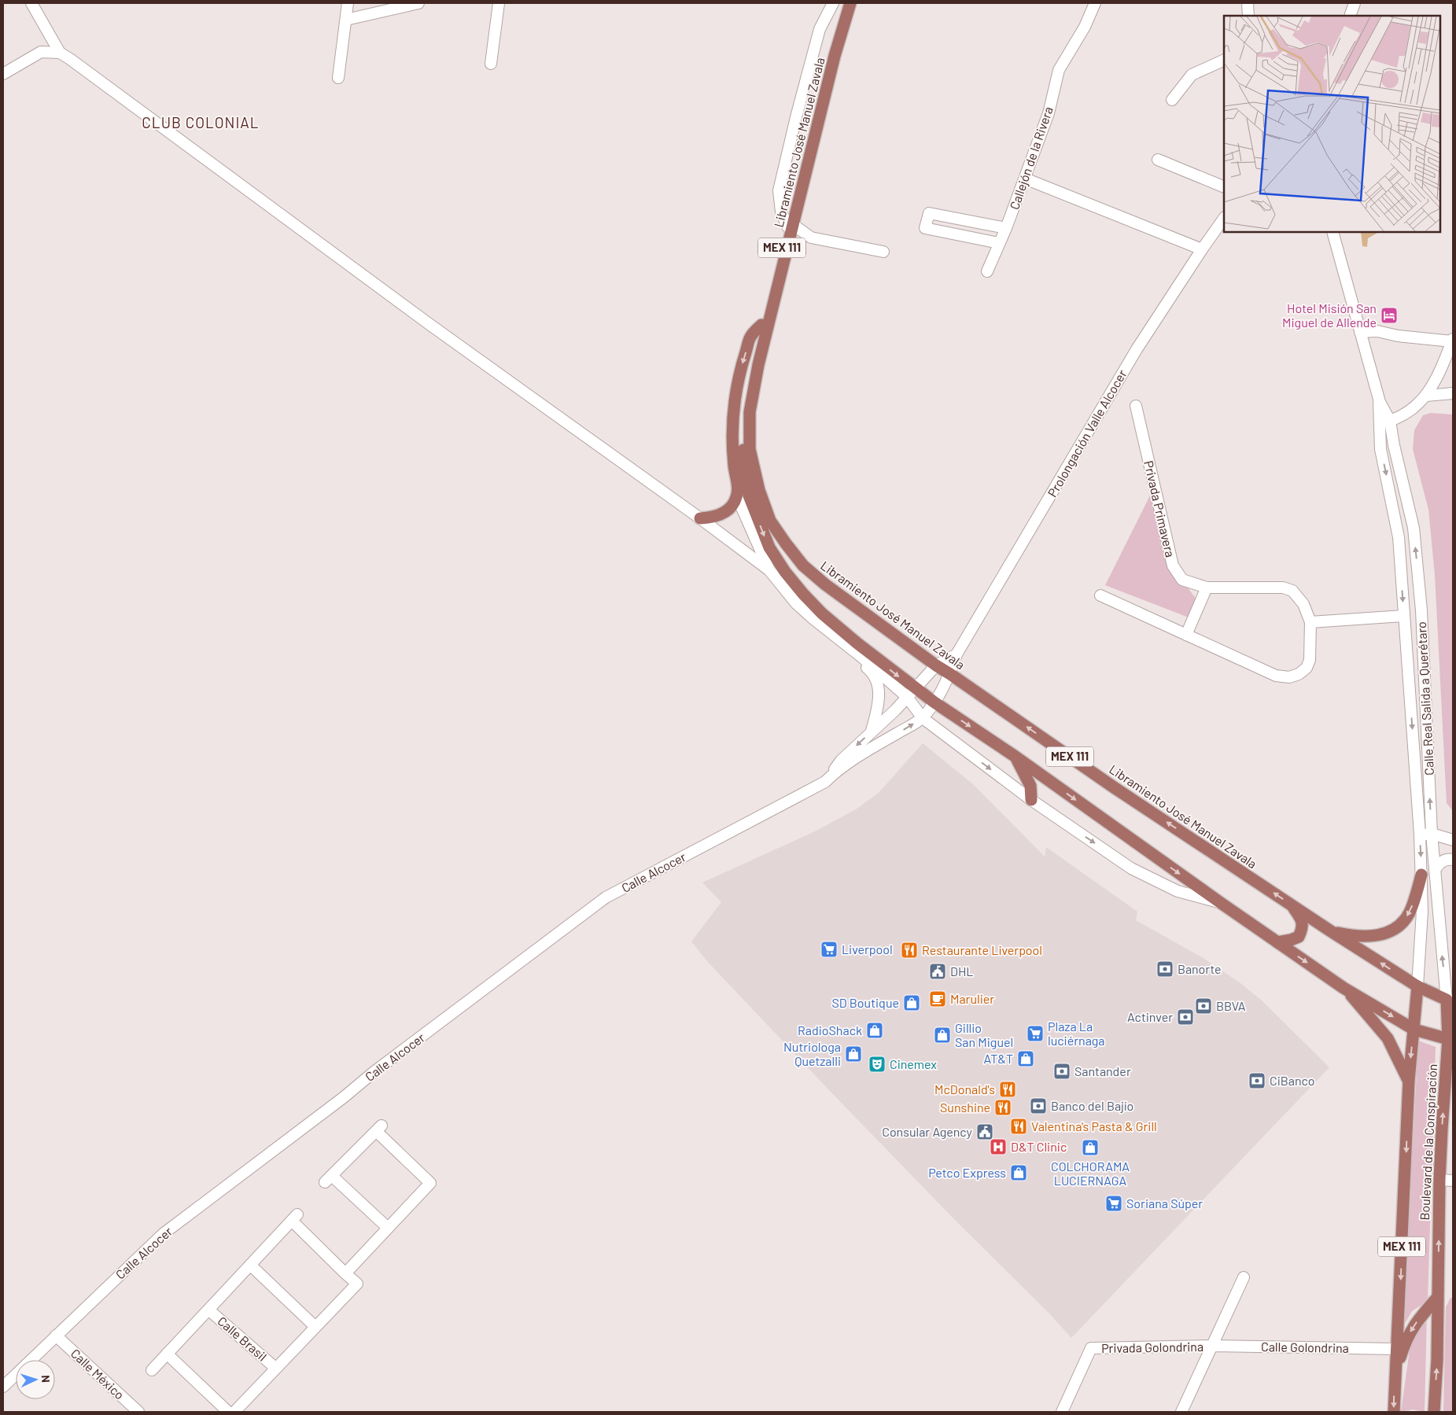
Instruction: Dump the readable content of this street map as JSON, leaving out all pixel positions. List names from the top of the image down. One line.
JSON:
{"streets":{"main road":["Libramiento José Manuel Zavala","MEX 111","Boulevard de la Conspiración"],"street":["Callejón de la Rivera","Prolongación Valle Alcocer","Privada Primavera","Calle Real Salida a Querétaro","Calle Alcocer","Calle Brasil","Privada Golondrina","Calle Golondrina","Calle México"]},"crossings":[["Libramiento José Manuel Zavala","MEX 111"],["Libramiento José Manuel Zavala","Prolongación Valle Alcocer"],["Libramiento José Manuel Zavala","Calle Real Salida a Querétaro"],["Libramiento José Manuel Zavala","Calle Alcocer"],["MEX 111","Calle Real Salida a Querétaro"],["MEX 111","Boulevard de la Conspiración"],["Prolongación Valle Alcocer","Calle Alcocer"],["Calle Alcocer","Calle México"],["Boulevard de la Conspiración","Calle Golondrina"],["Privada Golondrina","Calle Golondrina"]],"districts":["CLUB COLONIAL"],"places":{"hotel":["Hotel Misión San Miguel de Allende"],"supermarket":["Liverpool","Plaza La luciérnaga","Soriana Súper"],"restaurant":["Restaurante Liverpool","McDonald's","Sunshine","Valentina's Pasta & Grill"],"bank":["Banorte","BBVA","Actinver","Santander","CiBanco","Banco del Bajío"],"public building":["DHL","Consular Agency"],"cafe":["Marulier"],"shop":["SD Boutique","RadioShack","Gillio San Miguel","Nutriologa Quetzalli","AT&T","COLCHORAMA LUCIERNAGA","Petco Express"],"theatre":["Cinemex"],"hospital":["D&T Clinic"]},"north":"right"}
